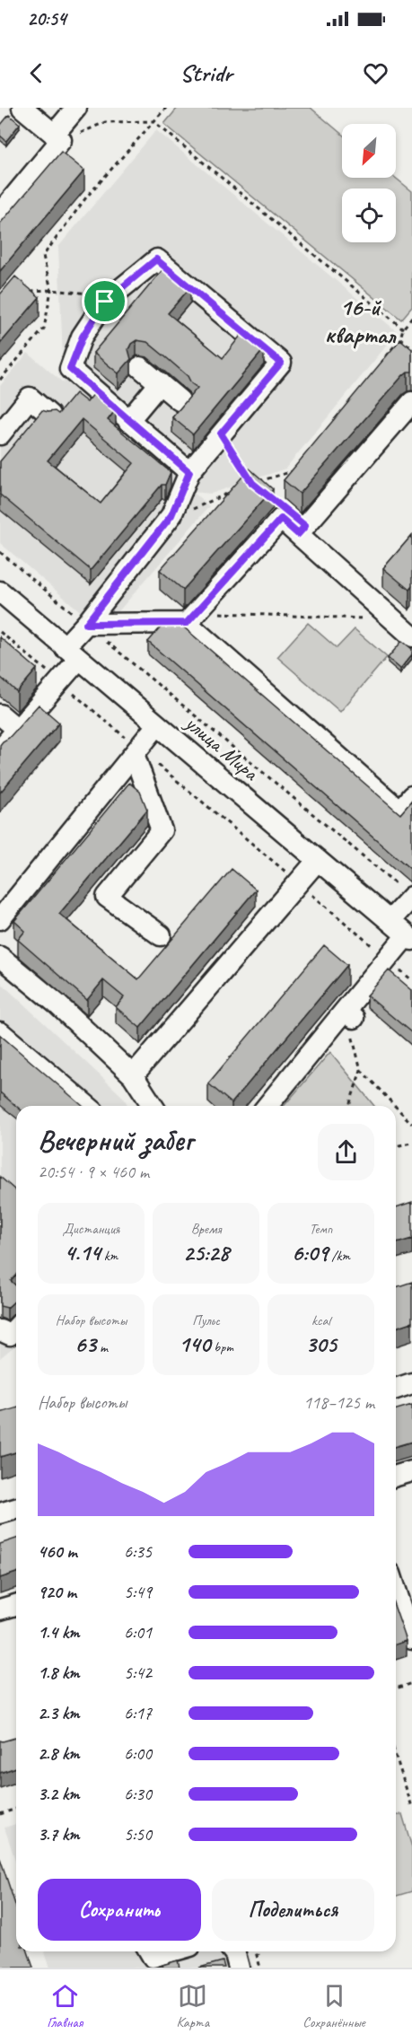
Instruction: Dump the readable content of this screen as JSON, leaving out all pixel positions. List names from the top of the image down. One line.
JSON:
{"streets":{"street":["улица Мира"]},"districts":["16-й квартал"],"north":"bottom left","page":{"status":"20:54","header":"Stridr","heading":["Вечерний забег","20:54 · 9 × 460 m"],"stats":[["Дистанция","4.14 km"],["Время","25:28"],["Темп","6:09 /km"],["Набор высоты","63 m"],["Пульс","140 bpm"],["kcal","305"]],"chart":["Набор высоты","118–125 m"],"list":[{"name":"460 m","note":"6:35"},{"name":"920 m","note":"5:49"},{"name":"1.4 km","note":"6:01"},{"name":"1.8 km","note":"5:42"},{"name":"2.3 km","note":"6:17"},{"name":"2.8 km","note":"6:00"},{"name":"3.2 km","note":"6:30"},{"name":"3.7 km","note":"5:50"}],"buttons":["Сохранить","Поделиться"],"tabs":["Главная","Карта","Сохранённые"]}}
